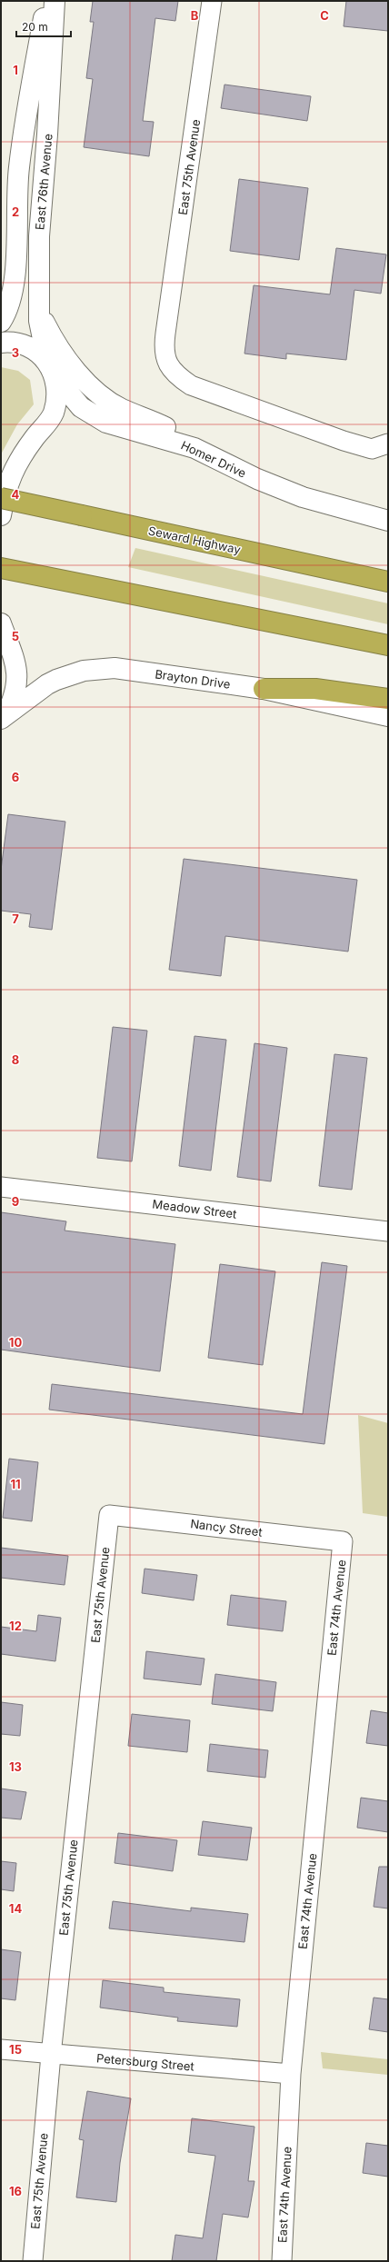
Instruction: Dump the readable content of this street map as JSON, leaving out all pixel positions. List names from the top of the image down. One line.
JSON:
{"streets":{"highway":["Seward Highway"],"street":["East 75th Avenue","East 76th Avenue","Homer Drive","Brayton Drive","Meadow Street","Nancy Street","East 74th Avenue","Petersburg Street"]},"crossings":[["East 75th Avenue","Nancy Street"],["East 75th Avenue","Petersburg Street"],["East 76th Avenue","Homer Drive"],["Nancy Street","East 74th Avenue"],["East 74th Avenue","Petersburg Street"]],"scale_bar":"20 m","grid":{"columns":["B","C"],"rows":["1","2","3","4","5","6","7","8","9","10","11","12","13","14","15","16"]}}
